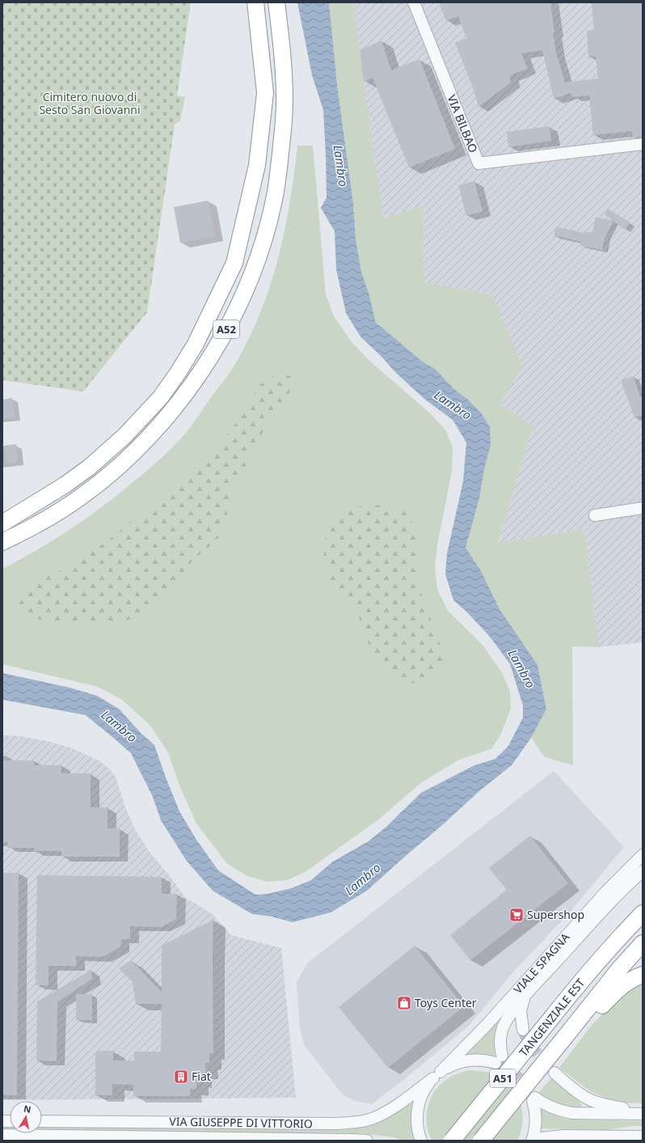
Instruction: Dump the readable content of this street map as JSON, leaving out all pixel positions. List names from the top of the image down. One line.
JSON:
{"streets":{"highway":["A52","TANGENZIALE EST","A51"],"street":["VIA BILBAO","VIALE SPAGNA","VIA GIUSEPPE DI VITTORIO"]},"crossings":[["VIALE SPAGNA","VIA GIUSEPPE DI VITTORIO"]],"water":["Lambro"],"parks":["Cimitero nuovo di Sesto San Giovanni"],"places":{"supermarket":["Supershop"],"shop":["Toys Center"],"building":["Fiat"]},"north":"top"}
